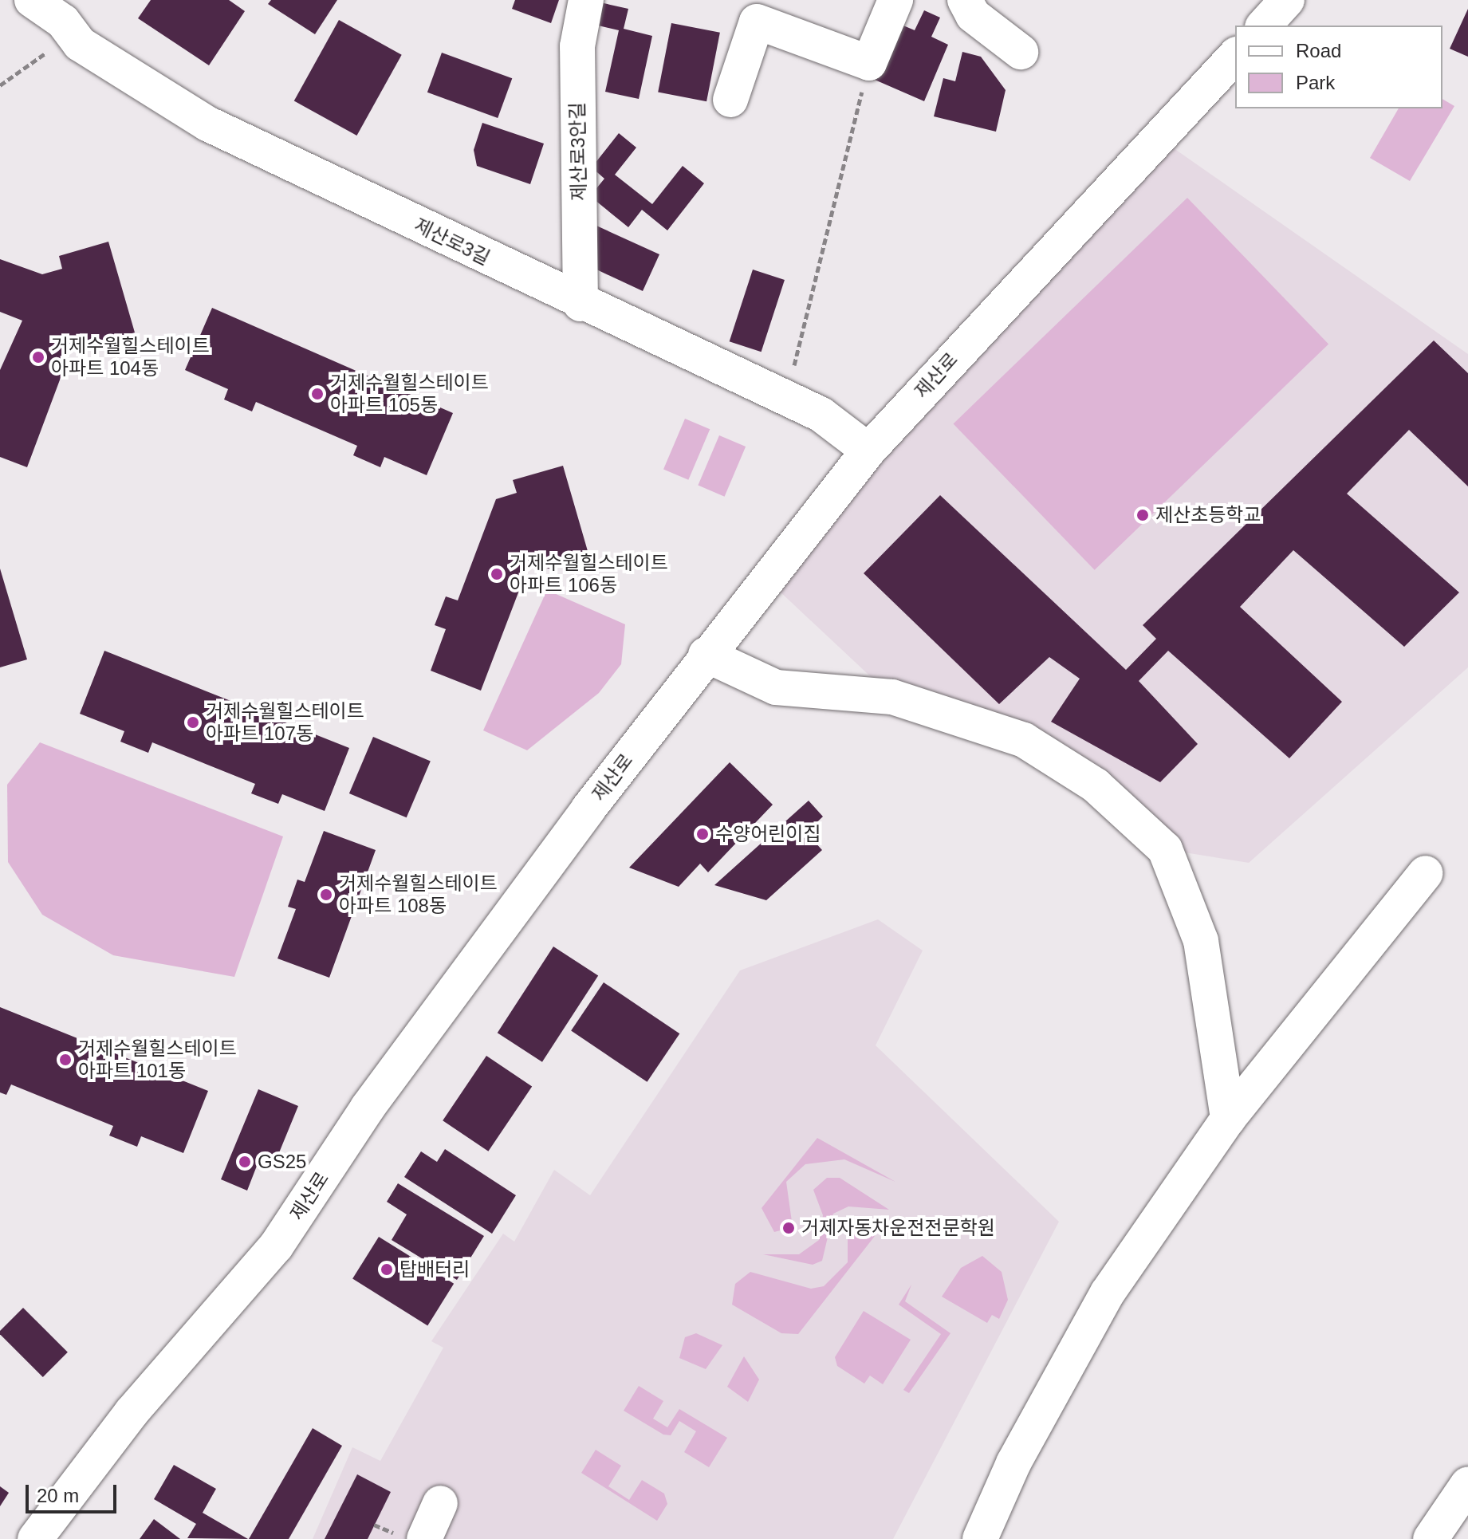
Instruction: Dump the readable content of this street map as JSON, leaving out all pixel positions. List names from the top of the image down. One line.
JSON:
{"streets":{"street":["제산로3안길","제산로3길","제산로"]},"crossings":[["제산로3안길","제산로3길"],["제산로3길","제산로"]],"places":["거제수월힐스테이트 아파트 104동","거제수월힐스테이트 아파트 105동","제산초등학교","거제수월힐스테이트 아파트 106동","거제수월힐스테이트 아파트 107동","수양어린이집","거제수월힐스테이트 아파트 108동","거제수월힐스테이트 아파트 101동","GS25","거제자동차운전전문학원","탑배터리"],"legend":["Road","Park"],"scale_bar":"20 m"}
